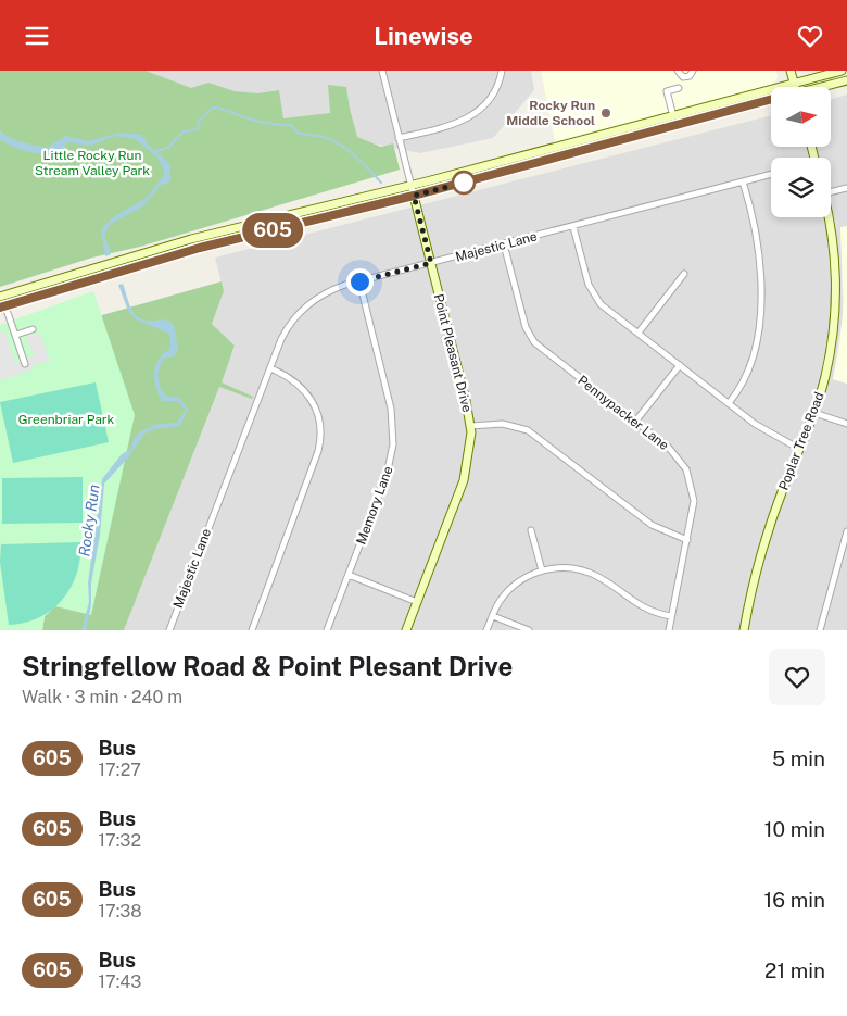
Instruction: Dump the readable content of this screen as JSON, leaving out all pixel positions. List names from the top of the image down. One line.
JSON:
{"streets":{"main road":["Point Pleasant Drive","Poplar Tree Road"],"street":["Majestic Lane","Pennypacker Lane","Memory Lane"]},"crossings":[["Majestic Lane","Point Pleasant Drive"],["Majestic Lane","Pennypacker Lane"],["Majestic Lane","Memory Lane"]],"water":["Rocky Run"],"parks":["Little Rocky Run Stream Valley Park","Greenbriar Park"],"places":["Rocky Run Middle School"],"lines":["bus line 605"],"north":"right","page":{"header":"Linewise","on_map":"605","heading":["Stringfellow Road & Point Plesant Drive","Walk · 3 min · 240 m"],"list":[{"mark":"605","name":"Bus","note":"17:27","value":"5 min"},{"mark":"605","name":"Bus","note":"17:32","value":"10 min"},{"mark":"605","name":"Bus","note":"17:38","value":"16 min"},{"mark":"605","name":"Bus","note":"17:43","value":"21 min"}]}}
